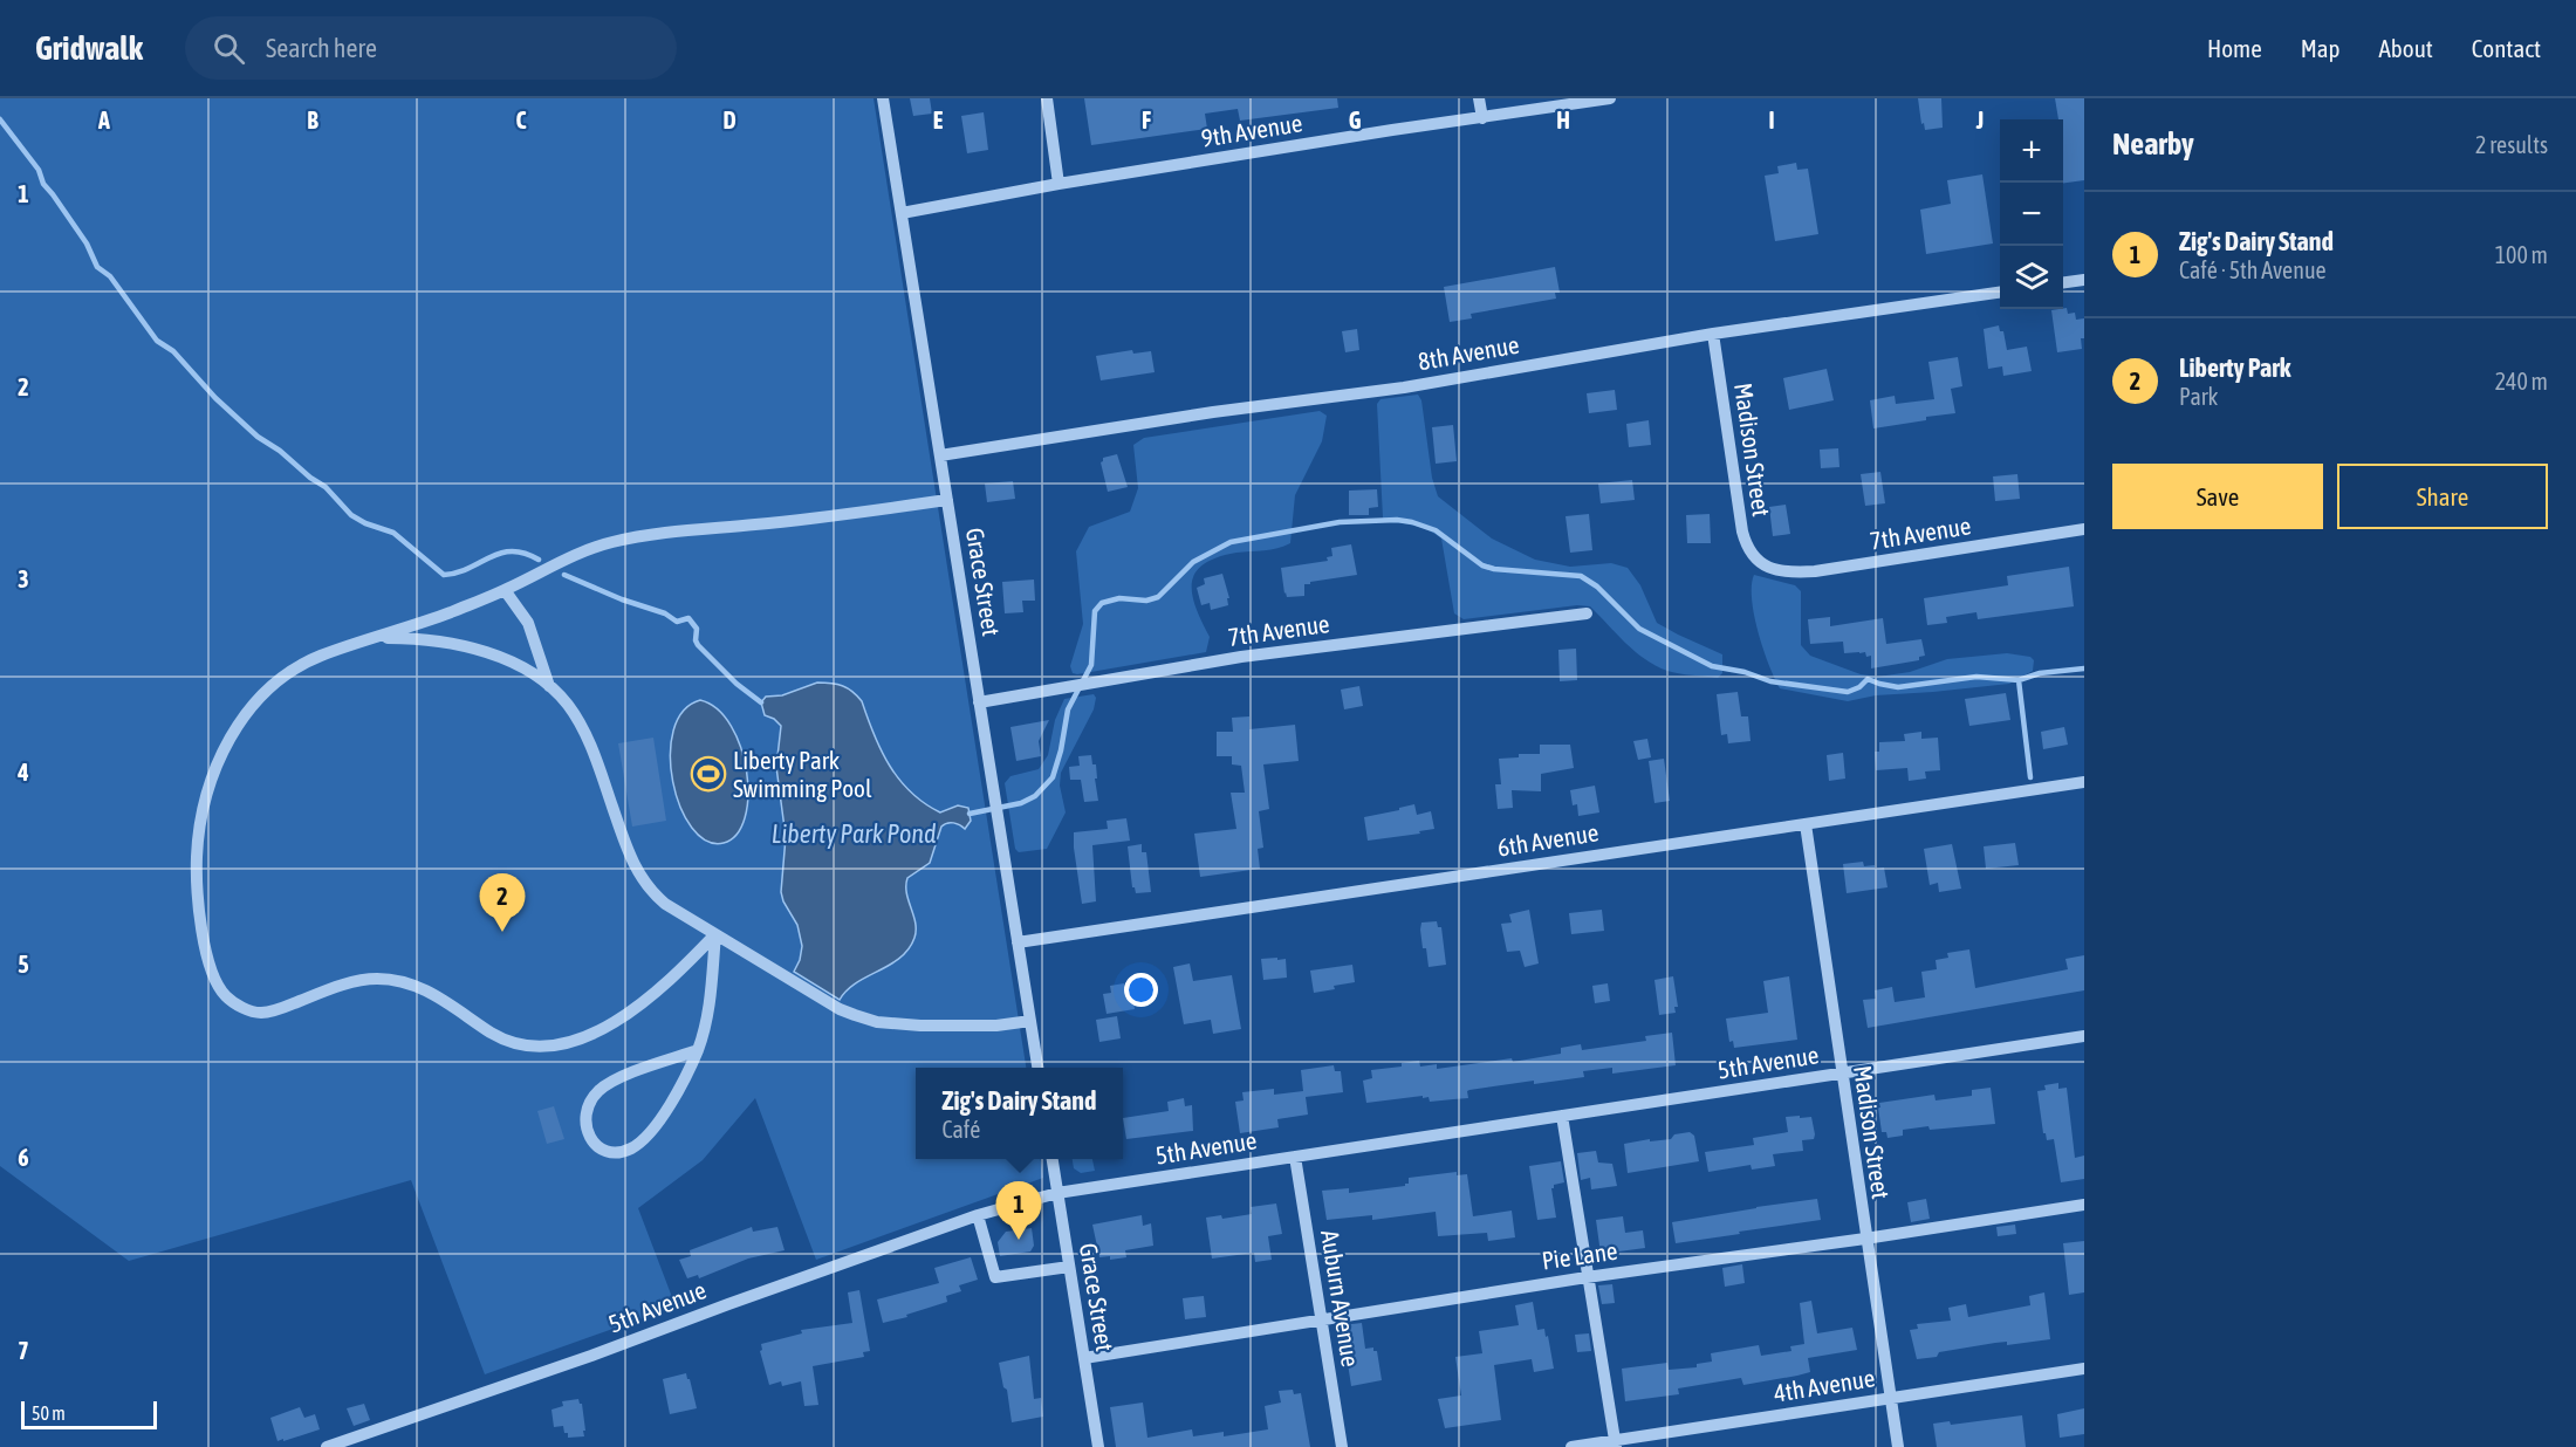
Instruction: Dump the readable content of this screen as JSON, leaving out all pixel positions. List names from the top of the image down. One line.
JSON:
{"streets":{"street":["9th Avenue","8th Avenue","Madison Street","7th Avenue","Grace Street","6th Avenue","5th Avenue","Pie Lane","Auburn Avenue","4th Avenue"]},"crossings":[["9th Avenue","Grace Street"],["8th Avenue","Madison Street"],["8th Avenue","Grace Street"],["Madison Street","7th Avenue"],["Madison Street","6th Avenue"],["Madison Street","5th Avenue"],["Madison Street","Pie Lane"],["Madison Street","4th Avenue"],["7th Avenue","Grace Street"],["Grace Street","6th Avenue"],["Grace Street","5th Avenue"],["Grace Street","Pie Lane"],["5th Avenue","Auburn Avenue"],["Pie Lane","Auburn Avenue"]],"water":["Liberty Park Pond"],"places":{"sports":["Liberty Park Swimming Pool"]},"scale_bar":"50 m","page":{"header":"Gridwalk","search":"Search here","nav":["Home","Map","About","Contact"],"heading":["Nearby","2 results"],"map_buttons":["+","−"],"list":[{"mark":"1","name":"Zig's Dairy Stand","note":"Café · 5th Avenue","value":"100 m"},{"mark":"2","name":"Liberty Park","note":"Park","value":"240 m"}],"buttons":["Save","Share"],"pins":["2","1"],"popup":["Zig's Dairy Stand","Café"],"scale":"50 m"},"grid":{"columns":["A","B","C","D","E","F","G","H","I","J"],"rows":["1","2","3","4","5","6","7"]}}
